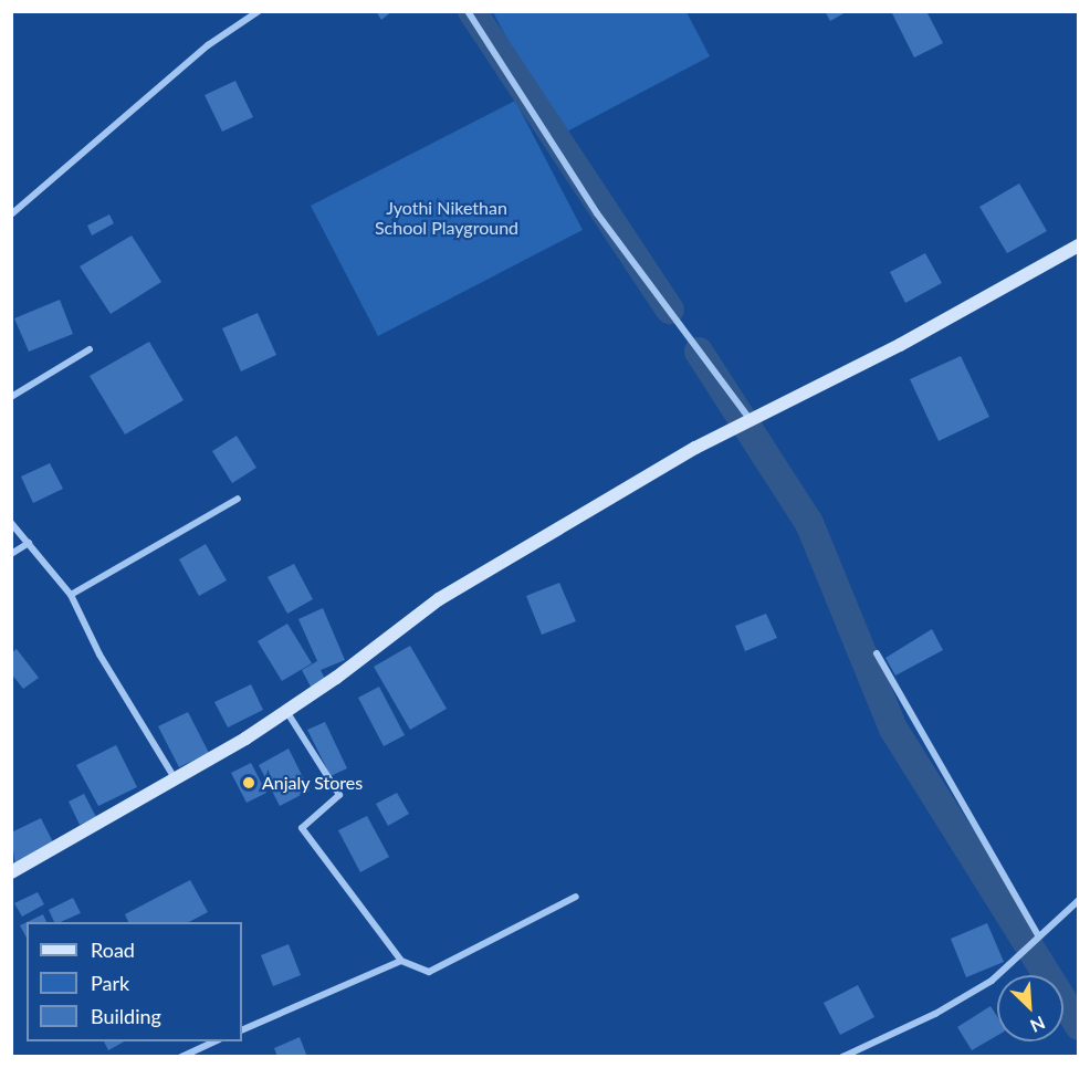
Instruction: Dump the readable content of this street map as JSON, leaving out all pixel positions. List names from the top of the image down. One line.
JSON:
{"parks":["Jyothi Nikethan School Playground"],"places":["Anjaly Stores"],"legend":["Road","Park","Building"],"north":"bottom right"}
